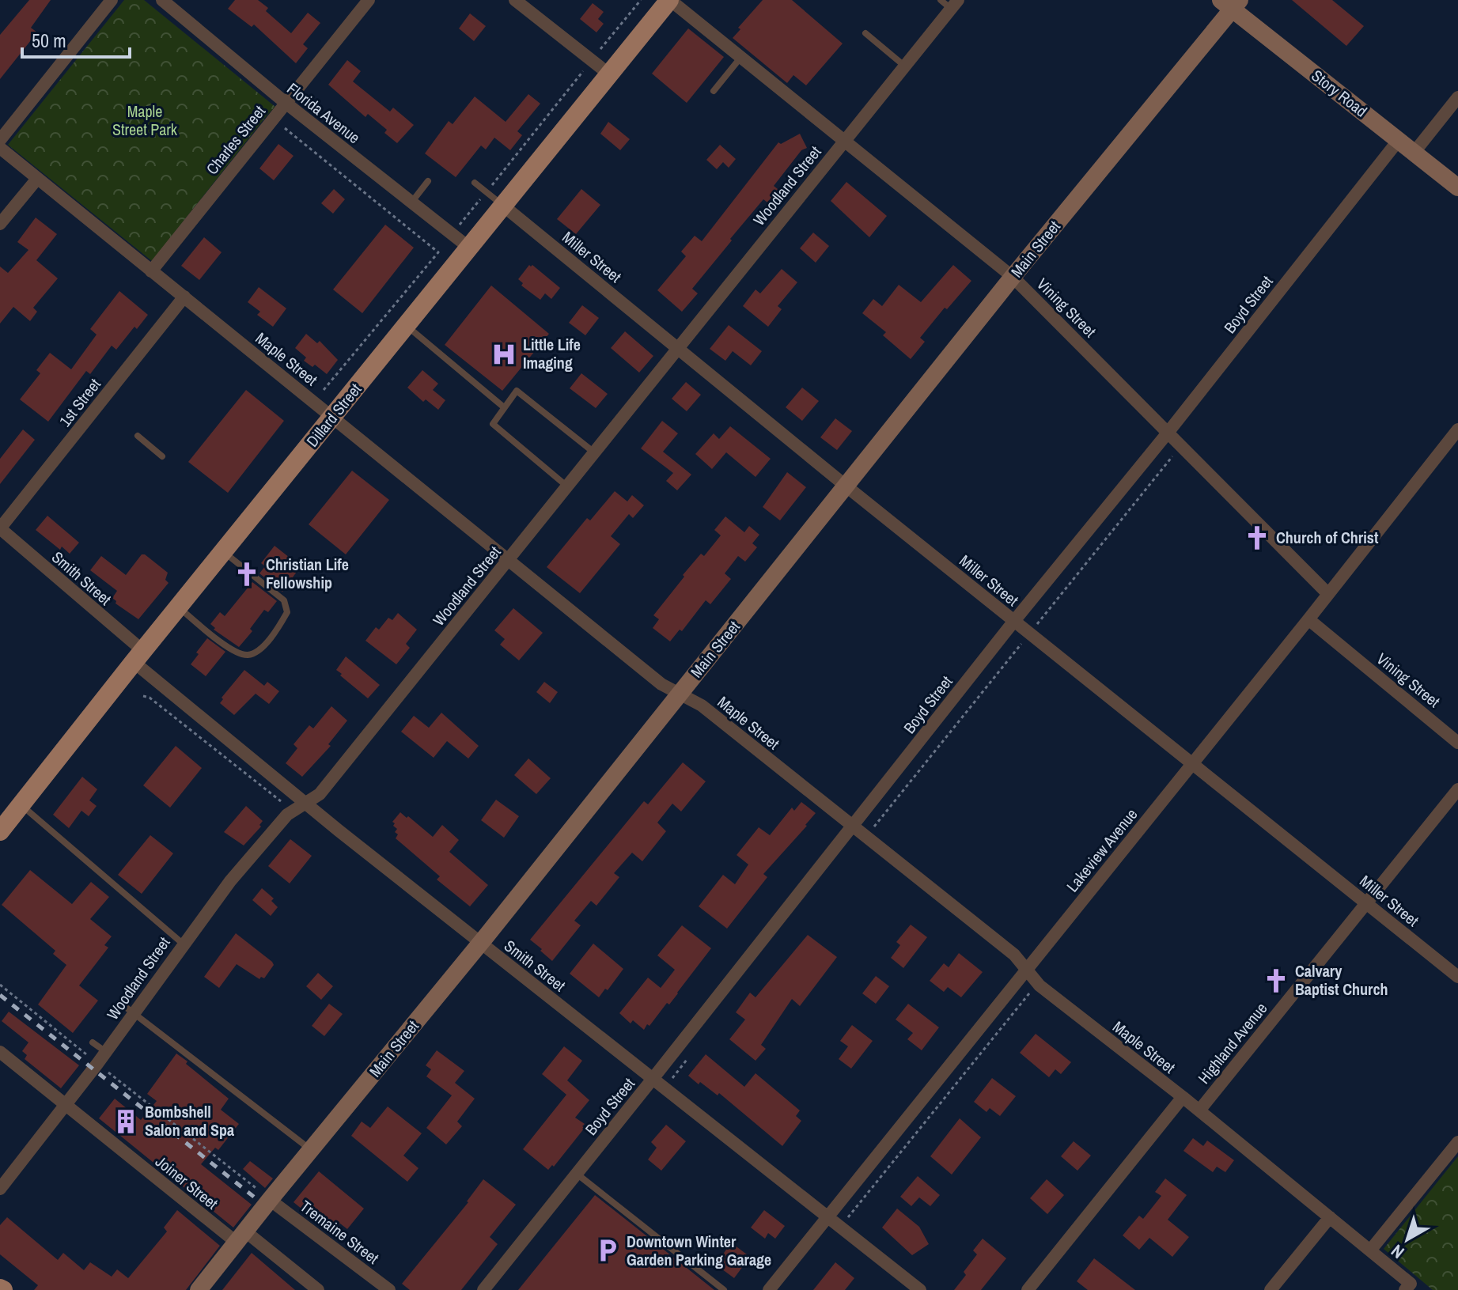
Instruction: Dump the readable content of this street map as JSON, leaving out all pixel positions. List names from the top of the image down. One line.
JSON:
{"streets":{"main road":["Story Road","Main Street","Dillard Street"],"street":["Florida Avenue","Charles Street","Woodland Street","Miller Street","Boyd Street","Vining Street","Maple Street","1st Street","Smith Street","Lakeview Avenue","Highland Avenue","Joiner Street","Tremaine Street"]},"crossings":[["Story Road","Main Street"],["Story Road","Boyd Street"],["Florida Avenue","Charles Street"],["Florida Avenue","Dillard Street"],["Charles Street","Maple Street"],["Woodland Street","Miller Street"],["Woodland Street","Vining Street"],["Woodland Street","Maple Street"],["Woodland Street","Smith Street"],["Woodland Street","Joiner Street"],["Main Street","Miller Street"],["Main Street","Vining Street"],["Main Street","Maple Street"],["Main Street","Smith Street"],["Main Street","Joiner Street"],["Main Street","Tremaine Street"],["Miller Street","Boyd Street"],["Miller Street","Dillard Street"],["Miller Street","Lakeview Avenue"],["Miller Street","Highland Avenue"],["Boyd Street","Vining Street"],["Boyd Street","Maple Street"],["Boyd Street","Smith Street"],["Vining Street","Dillard Street"],["Vining Street","Lakeview Avenue"],["Maple Street","1st Street"],["Maple Street","Dillard Street"],["Maple Street","Lakeview Avenue"],["Maple Street","Highland Avenue"],["1st Street","Smith Street"],["Dillard Street","Smith Street"],["Smith Street","Lakeview Avenue"]],"parks":["Maple Street Park"],"places":{"hospital":["Little Life Imaging"],"church":["Church of Christ","Christian Life Fellowship","Calvary Baptist Church"],"building":["Bombshell Salon and Spa"],"parking":["Downtown Winter Garden Parking Garage"]},"scale_bar":"50 m","north":"bottom left"}
